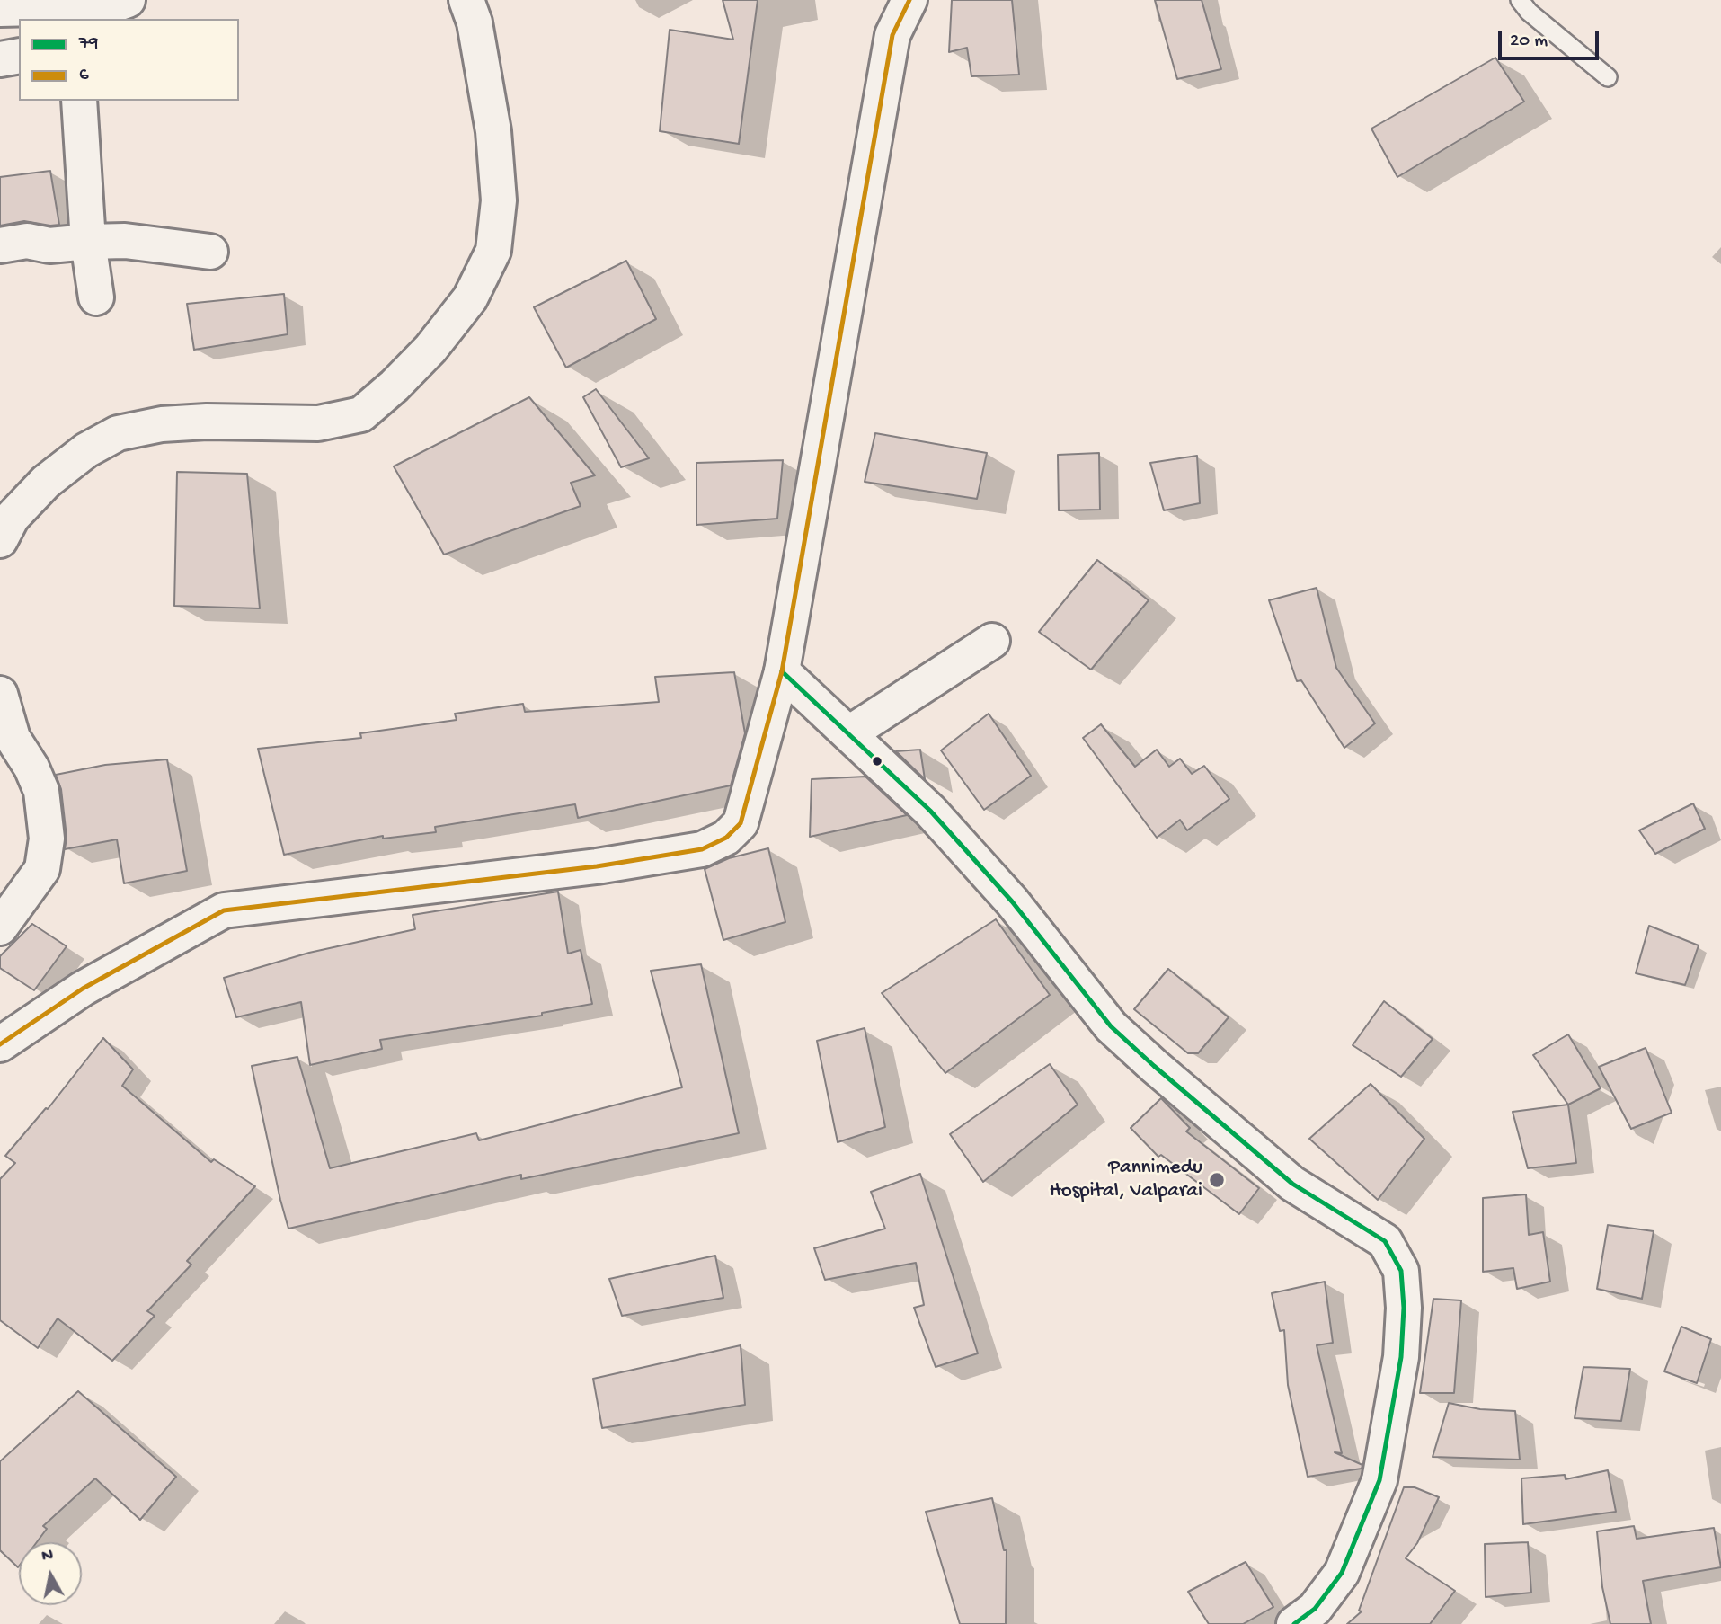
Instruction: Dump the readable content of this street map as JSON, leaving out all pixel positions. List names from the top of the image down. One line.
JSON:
{"places":["Pannimedu Hospital, Valparai"],"lines":["transit line 6","transit line 79"],"legend":["79","6"],"scale_bar":"20 m","north":"top"}
